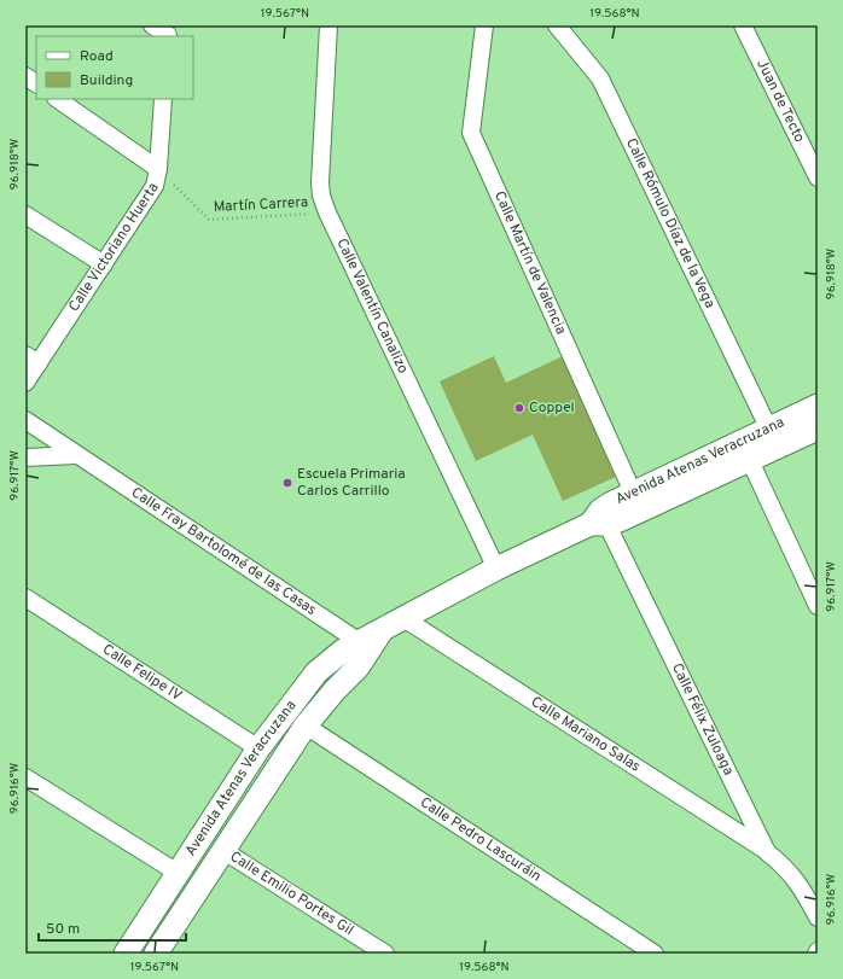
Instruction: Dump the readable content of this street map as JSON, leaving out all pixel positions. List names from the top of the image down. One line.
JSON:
{"streets":{"main road":["Avenida Atenas Veracruzana"],"street":["Juan de Tecto","Calle Rómulo Díaz de la Vega","Calle Victoriano Huerta","Calle Martín de Valencia","Calle Valentín Canalizo","Calle Fray Bartolomé de las Casas","Calle Felipe IV","Calle Félix Zuloaga","Calle Mariano Salas","Calle Pedro Lascuráin","Calle Emilio Portes Gil"],"path":["Martín Carrera"]},"crossings":[["Martín Carrera","Calle Victoriano Huerta"],["Martín Carrera","Calle Valentín Canalizo"],["Calle Rómulo Díaz de la Vega","Avenida Atenas Veracruzana"],["Calle Martín de Valencia","Avenida Atenas Veracruzana"],["Calle Valentín Canalizo","Avenida Atenas Veracruzana"],["Avenida Atenas Veracruzana","Calle Fray Bartolomé de las Casas"],["Avenida Atenas Veracruzana","Calle Felipe IV"],["Avenida Atenas Veracruzana","Calle Félix Zuloaga"],["Avenida Atenas Veracruzana","Calle Mariano Salas"],["Avenida Atenas Veracruzana","Calle Pedro Lascuráin"],["Avenida Atenas Veracruzana","Calle Emilio Portes Gil"],["Calle Félix Zuloaga","Calle Mariano Salas"]],"places":["Coppel","Escuela Primaria Carlos Carrillo"],"legend":["Road","Building"],"scale_bar":"50 m","coordinates":["19.567°N","19.568°N","96.918°W","96.917°W","96.916°W"]}
